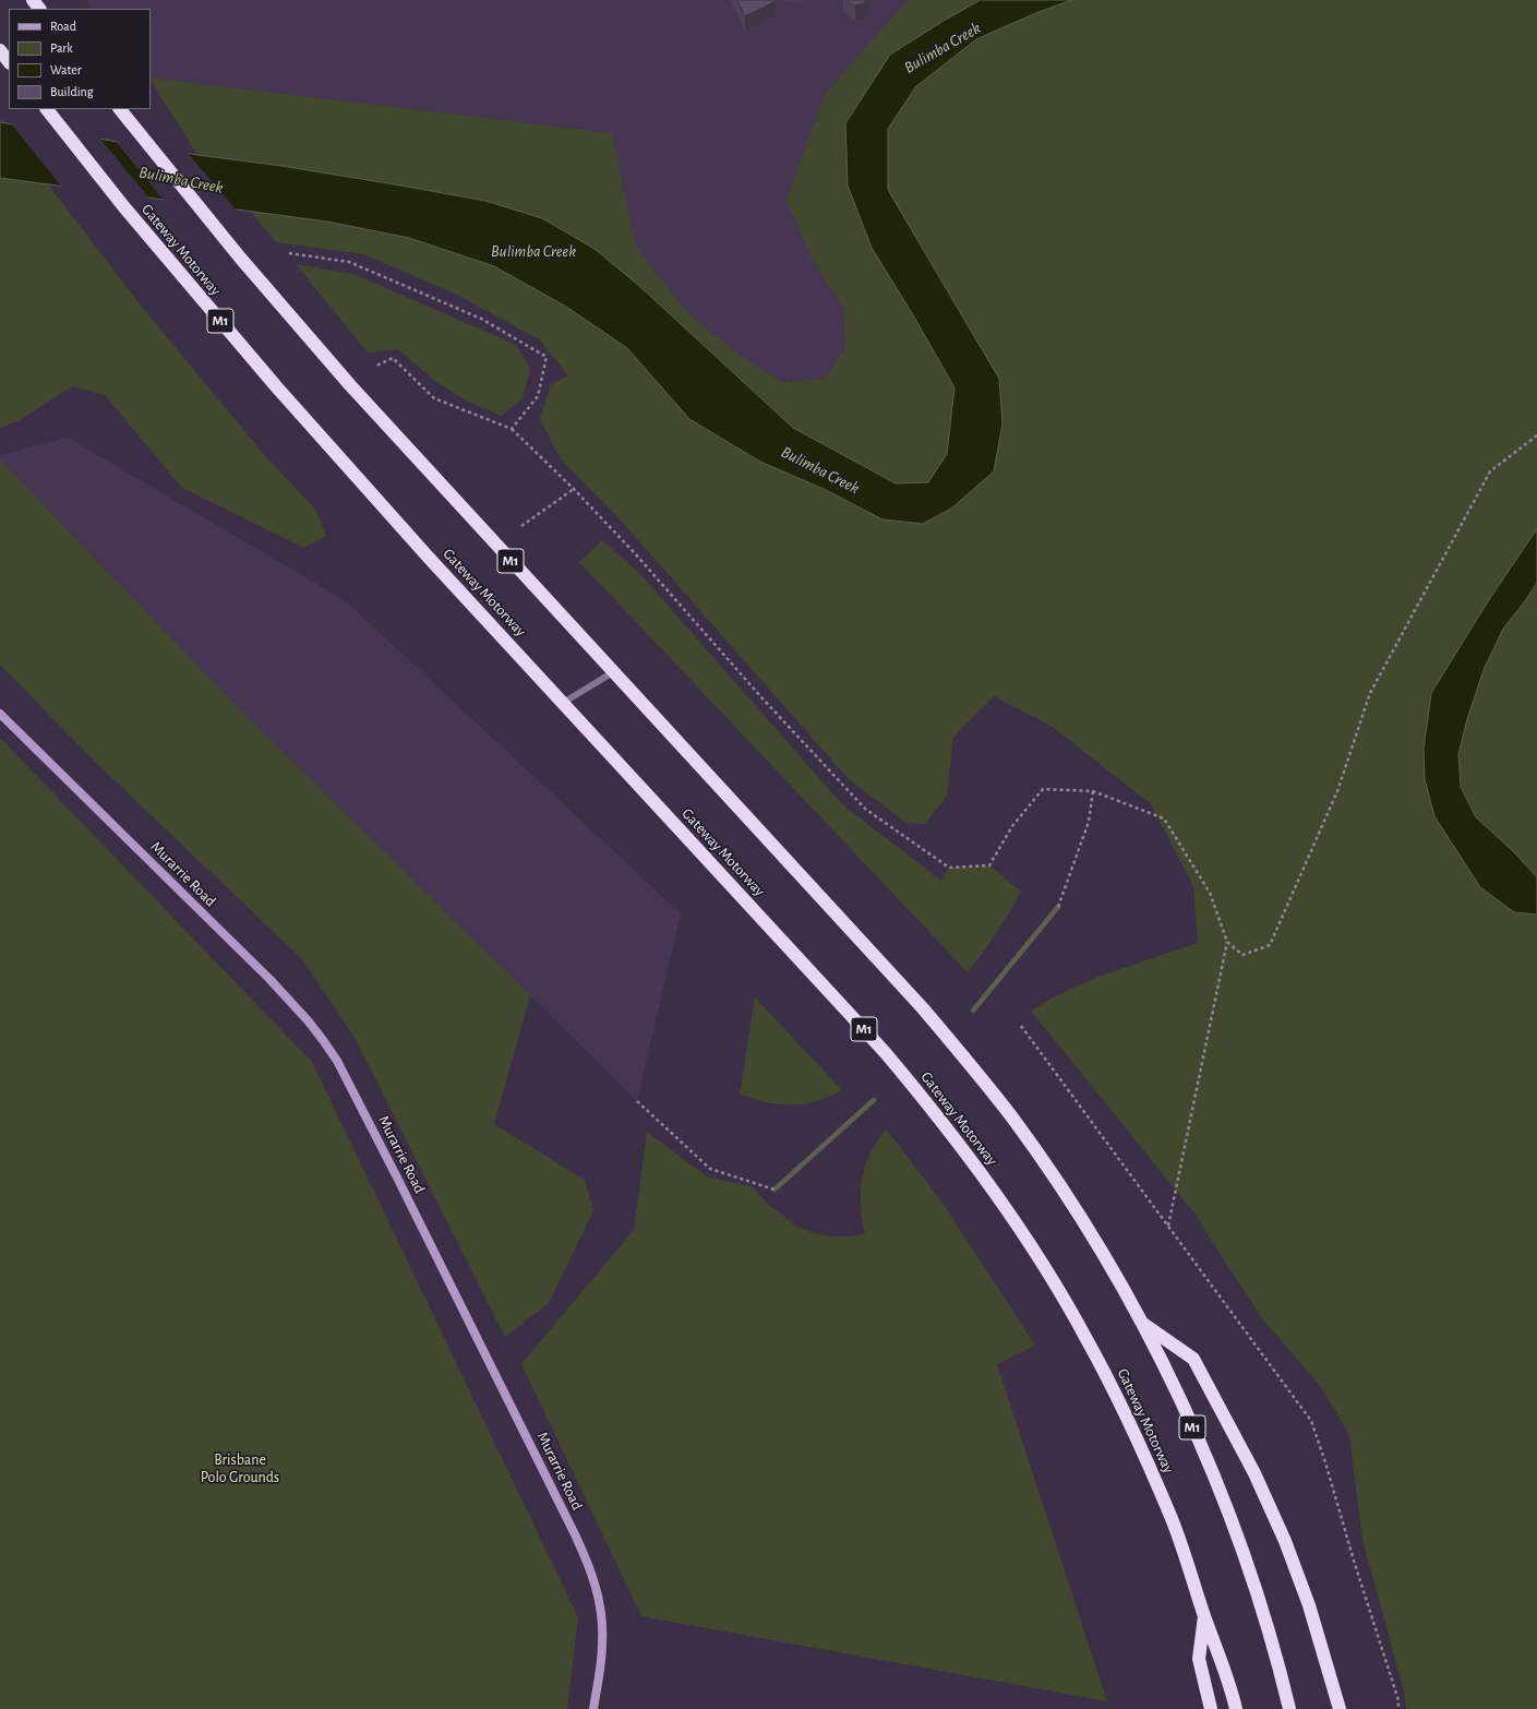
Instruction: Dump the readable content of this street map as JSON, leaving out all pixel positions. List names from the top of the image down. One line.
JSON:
{"streets":{"highway":["Gateway Motorway","M1"],"street":["Murarrie Road"]},"water":["Bulimba Creek"],"parks":["Brisbane Polo Grounds"],"legend":["Road","Park","Water","Building"]}
